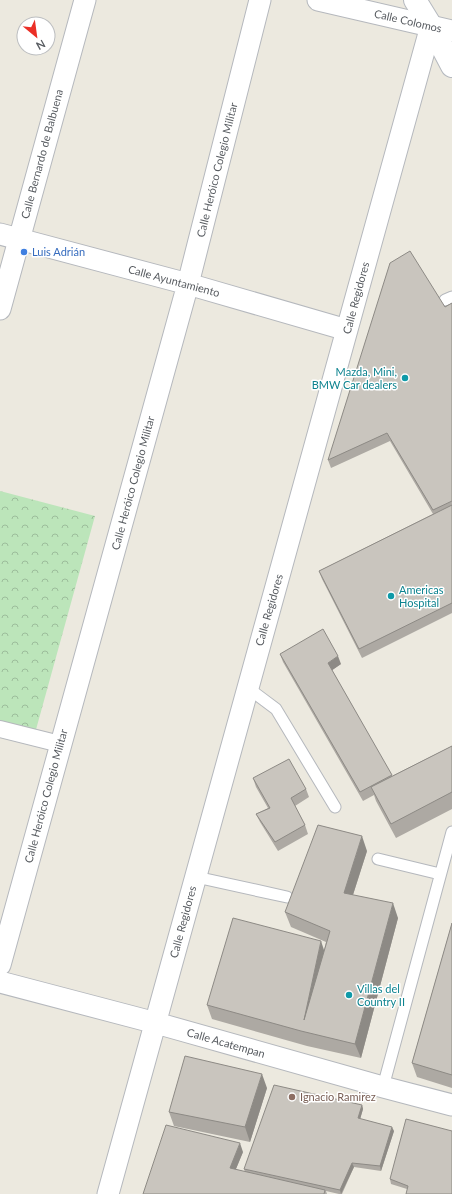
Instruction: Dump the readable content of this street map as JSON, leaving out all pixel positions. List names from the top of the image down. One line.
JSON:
{"streets":{"street":["Calle Colomos","Calle Bernardo de Balbuena","Calle Heróico Colegio Militar","Calle Ayuntamiento","Calle Regidores","Calle Acatempan"]},"crossings":[["Calle Colomos","Calle Regidores"],["Calle Bernardo de Balbuena","Calle Ayuntamiento"],["Calle Heróico Colegio Militar","Calle Ayuntamiento"],["Calle Ayuntamiento","Calle Regidores"],["Calle Regidores","Calle Acatempan"]],"places":["Luis Adrián","Mazda, Mini, BMW Car dealers","Americas Hospital","Villas del Country II","Ignacio Ramirez"],"north":"bottom right"}
